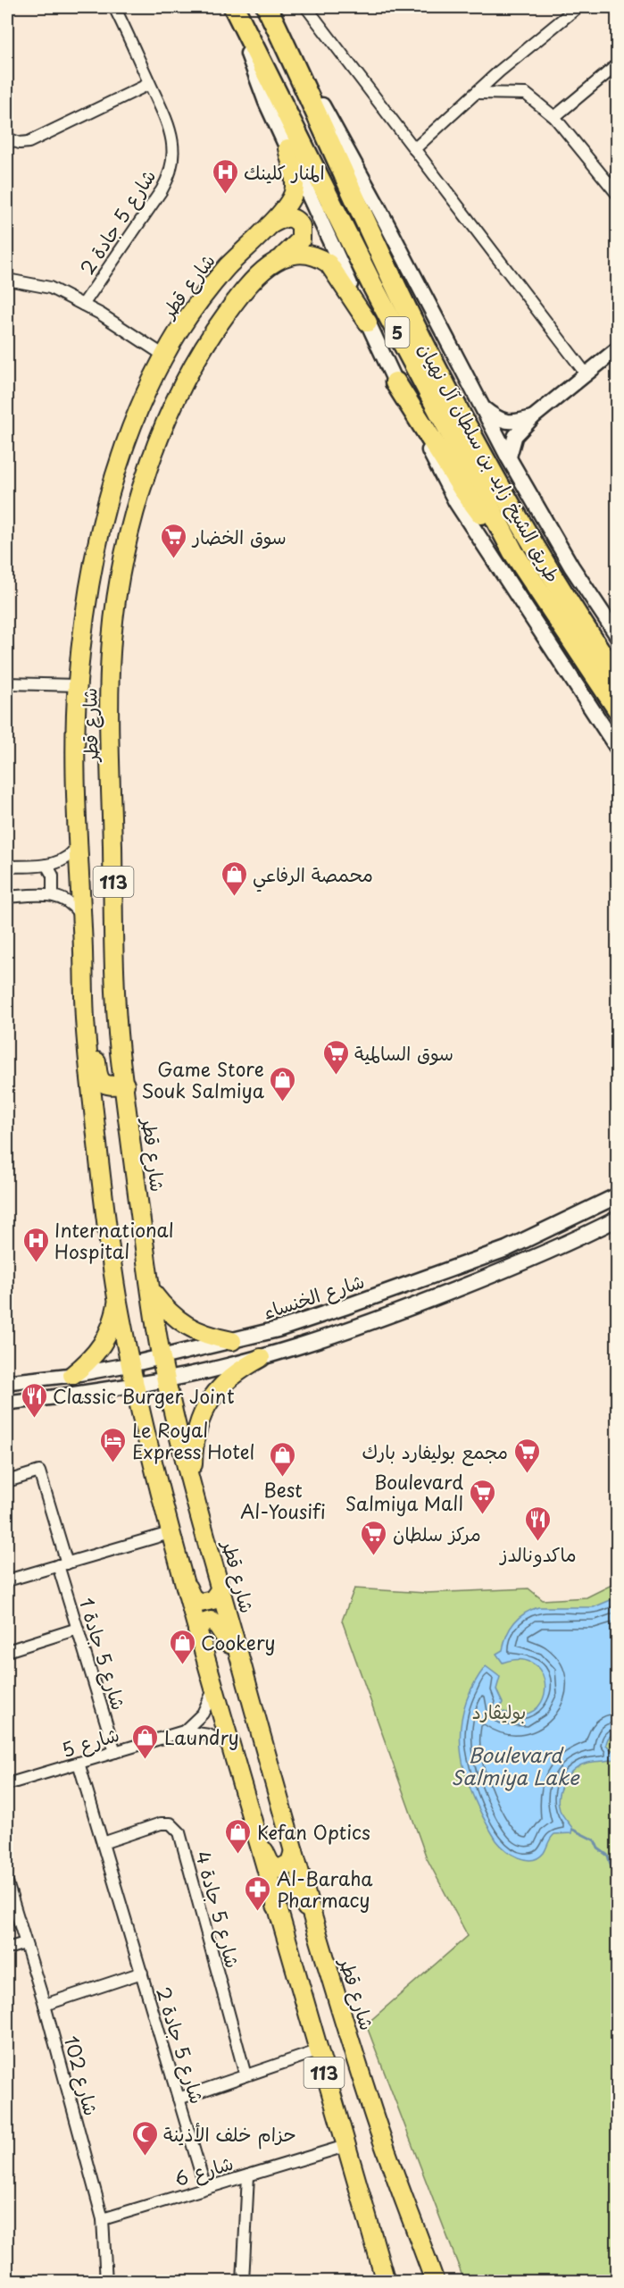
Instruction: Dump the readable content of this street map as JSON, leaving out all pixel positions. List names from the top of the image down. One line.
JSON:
{"streets":{"highway":["5","طريق الشيخ زايد بن سلطان آل نهيان"],"main road":["شارع قطر","113","شارع الخنساء"],"street":["شارع 5 جادة 2","شارع 5 جادة 1","شارع 5","شارع 5 جادة 4","شارع 102","شارع 6"]},"crossings":[["شارع 5 جادة 2","شارع 5"],["شارع 5 جادة 2","شارع 5 جادة 4"],["شارع 5 جادة 2","شارع 102"],["شارع 5 جادة 2","شارع 6"],["شارع قطر","شارع الخنساء"],["شارع قطر","شارع 5"],["شارع قطر","شارع 6"],["شارع 5 جادة 1","شارع 5"],["شارع 102","شارع 6"]],"water":["Boulevard Salmiya Lake"],"parks":["بوليڤارد"],"places":{"hospital":["المنار كلينك","International Hospital"],"supermarket":["سوق الخضار","سوق السالمية","مجمع بوليفارد بارك","Boulevard Salmiya Mall","مركز سلطان"],"shop":["محمصة الرفاعي","Game Store Souk Salmiya","Best Al-Yousifi","Cookery","Laundry","Kefan Optics"],"restaurant":["Classic Burger Joint","ماكدونالدز"],"hotel":["Le Royal Express Hotel"],"pharmacy":["Al-Baraha Pharmacy"],"mosque":["حزام خلف الأذينة"]}}
